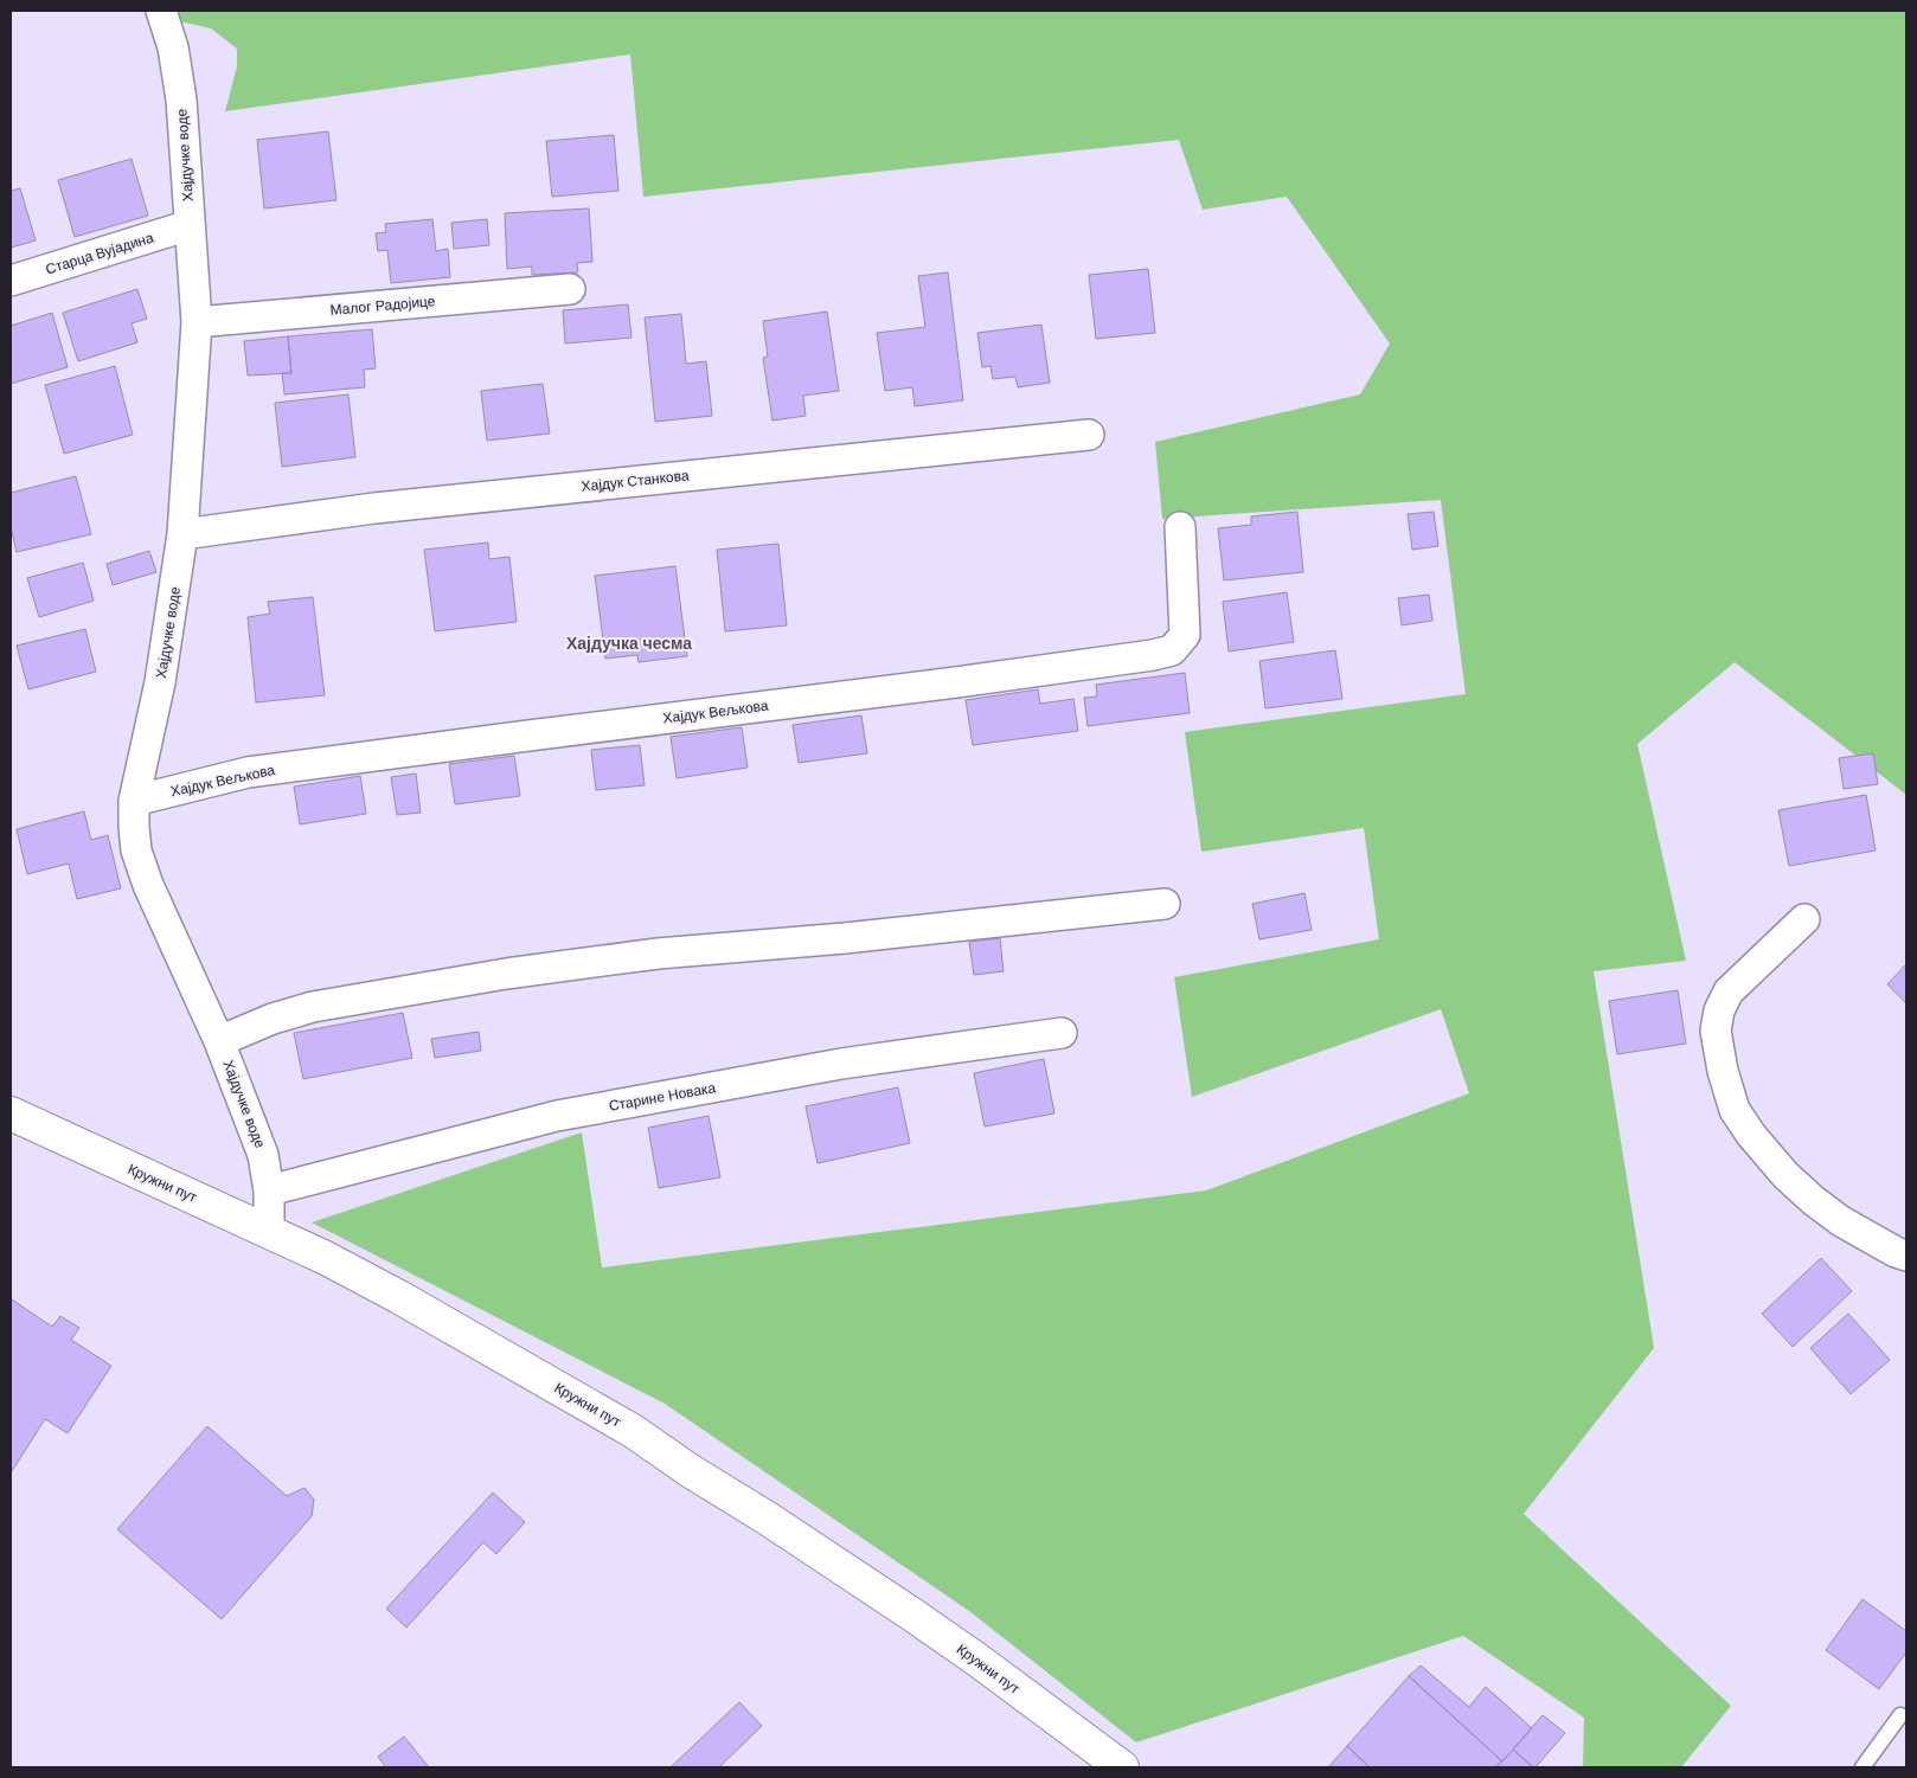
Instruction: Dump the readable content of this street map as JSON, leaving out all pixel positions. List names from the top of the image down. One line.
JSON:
{"streets":{"main road":["Кружни пут"],"street":["Хајдучке воде","Старца Вујадина","Малог Радојице","Хајдук Станкова","Хајдук Вељкова","Старине Новака"]},"crossings":[["Хајдучке воде","Старца Вујадина"],["Хајдучке воде","Малог Радојице"],["Хајдучке воде","Хајдук Станкова"],["Хајдучке воде","Хајдук Вељкова"],["Хајдучке воде","Старине Новака"],["Хајдучке воде","Кружни пут"]],"districts":["Хајдучка чесма"]}
